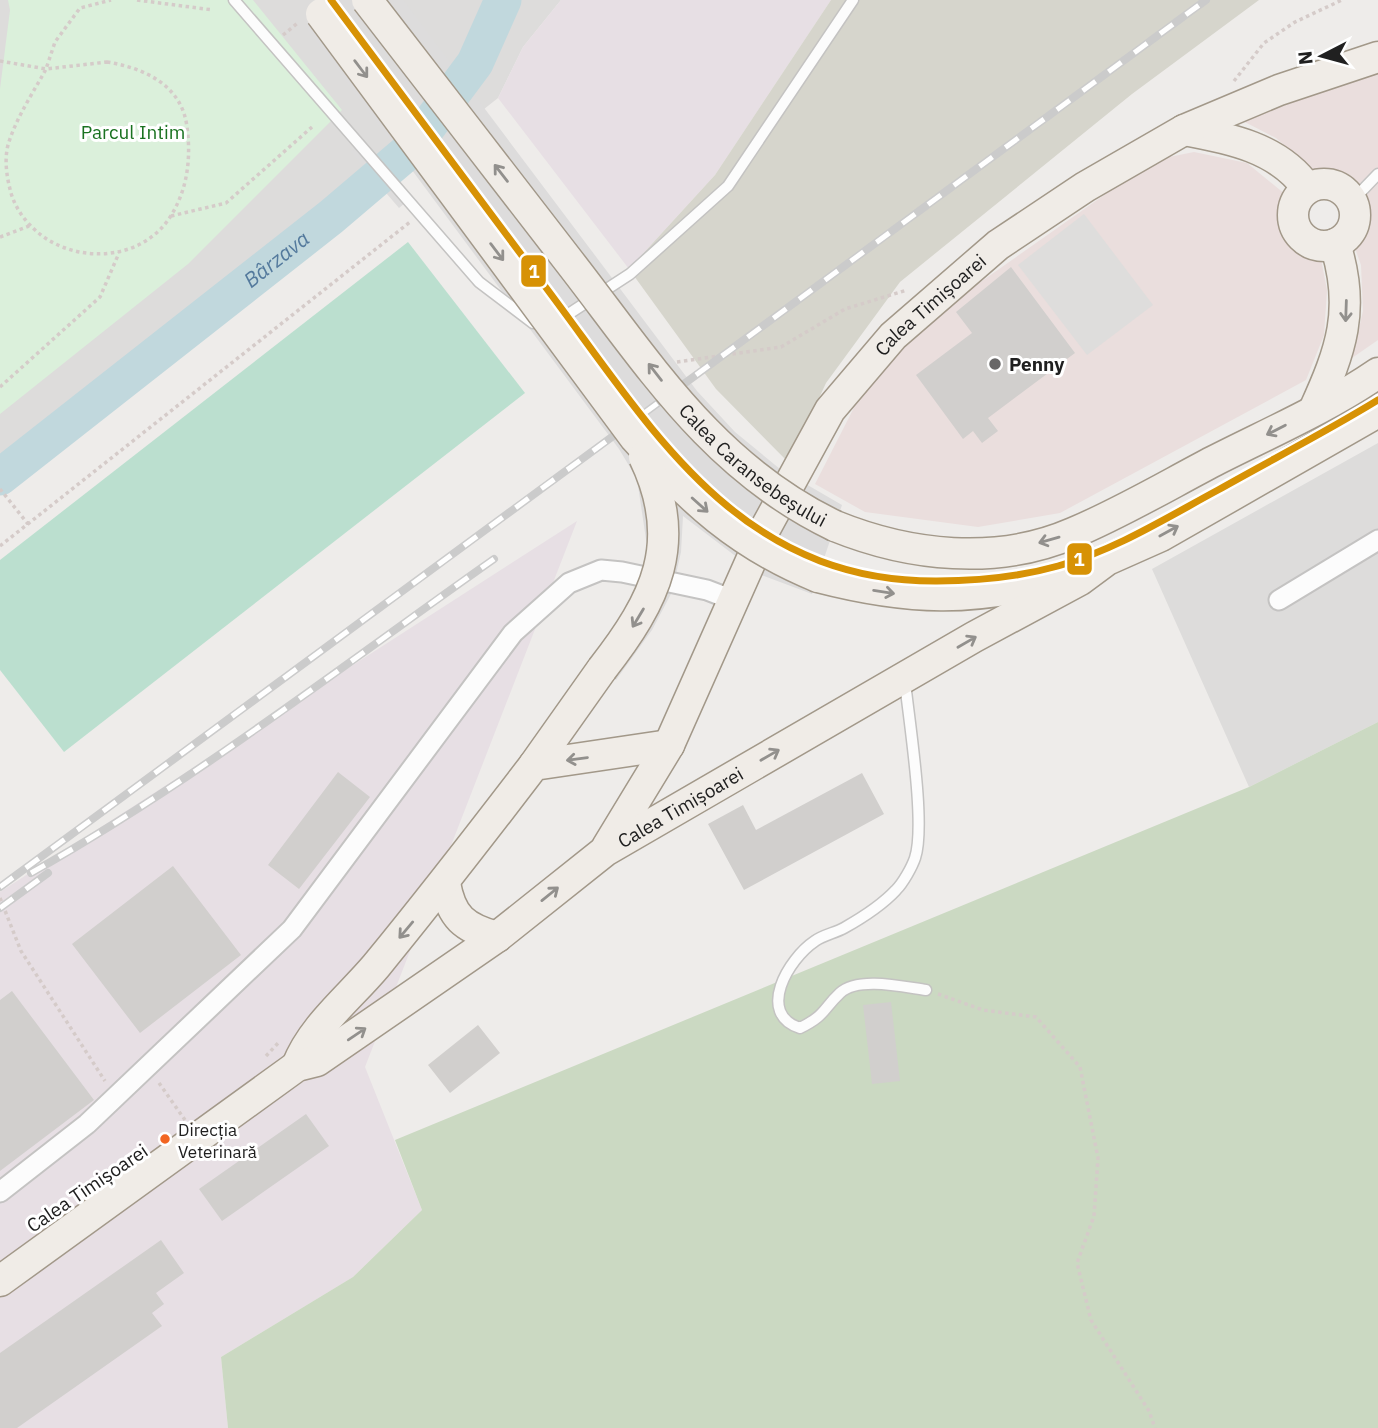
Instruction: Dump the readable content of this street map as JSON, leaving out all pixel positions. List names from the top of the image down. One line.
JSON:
{"streets":{"main road":["Calea Timișoarei","Calea Caransebeșului"]},"water":["Bârzava"],"parks":["Parcul Intim"],"places":["Penny","Direcția Veterinară"],"lines":["transit line 1"],"north":"left"}
